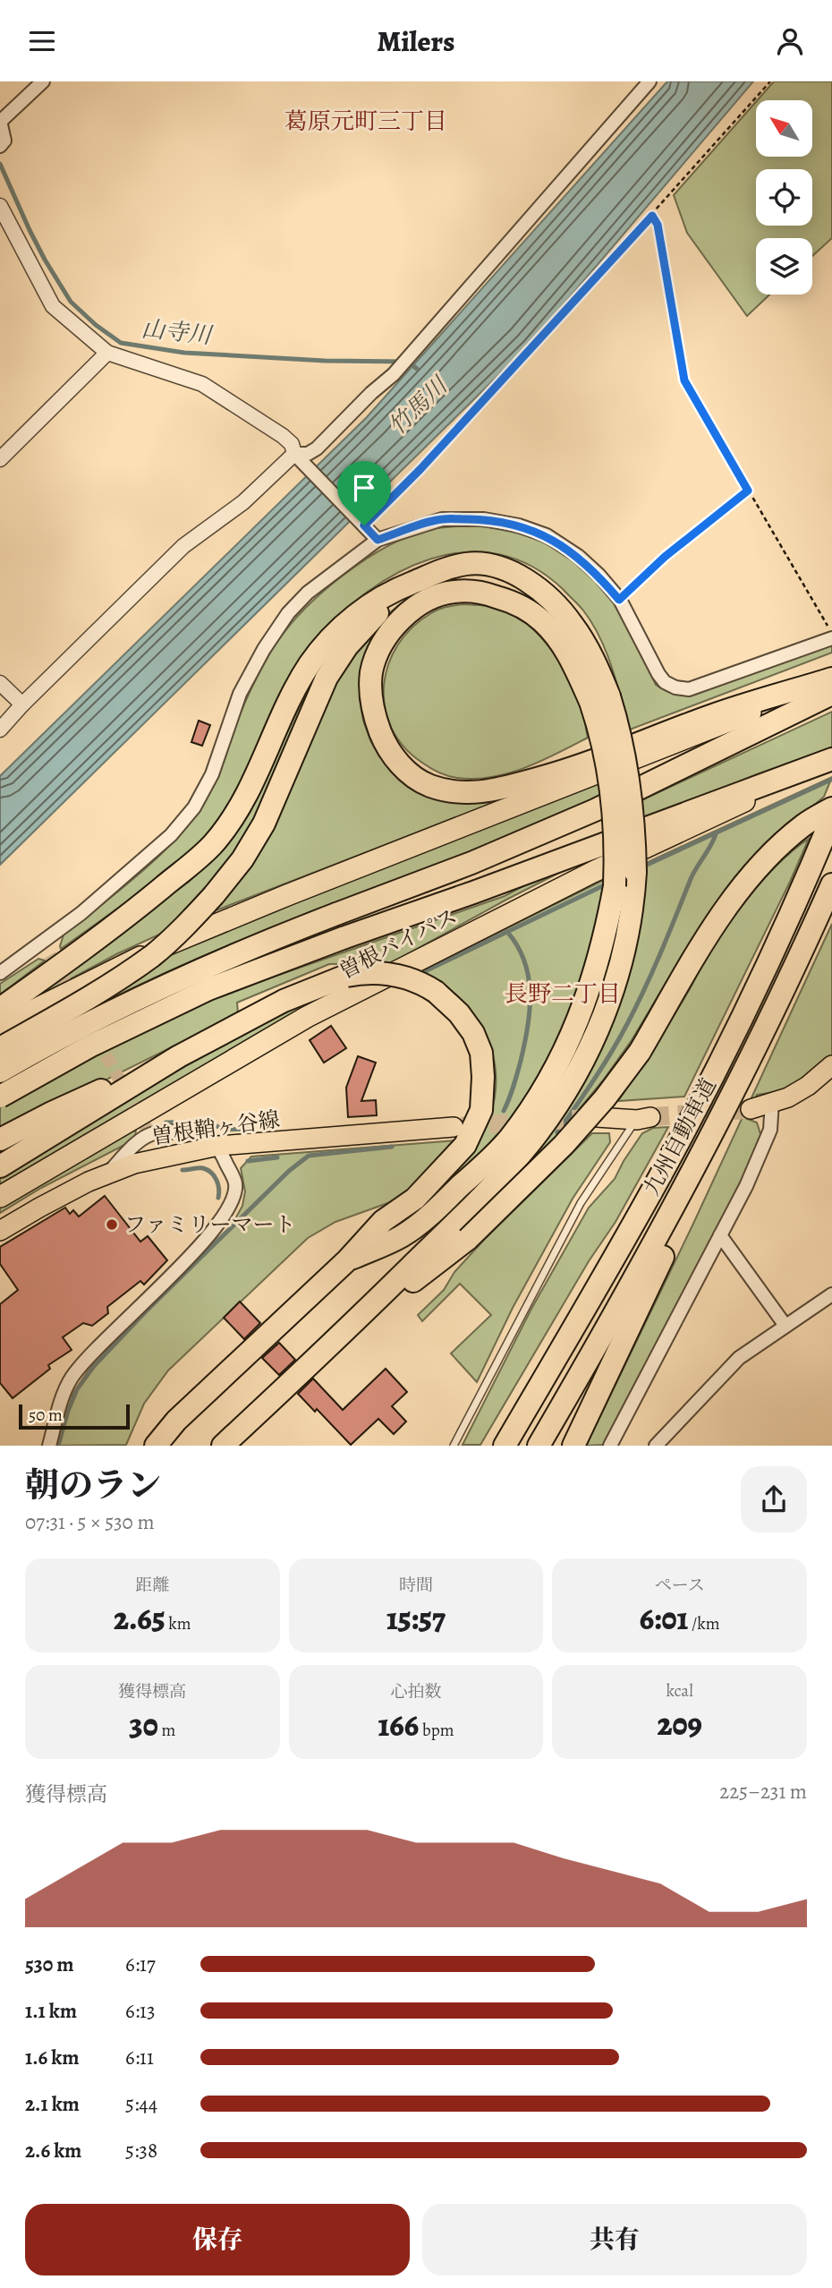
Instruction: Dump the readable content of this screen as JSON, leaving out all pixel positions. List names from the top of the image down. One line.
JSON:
{"streets":{"highway":["曽根バイパス","九州自動車道"],"main road":["曽根鞘ヶ谷線"]},"districts":["葛原元町三丁目","長野二丁目"],"water":["山寺川","竹馬川"],"places":["ファミリーマート"],"scale_bar":"50 m","north":"top left","page":{"header":"Milers","scale":"50 m","heading":["朝のラン","07:31 · 5 × 530 m"],"stats":[["距離","2.65 km"],["時間","15:57"],["ペース","6:01 /km"],["獲得標高","30 m"],["心拍数","166 bpm"],["kcal","209"]],"chart":["獲得標高","225–231 m"],"list":[{"name":"530 m","note":"6:17"},{"name":"1.1 km","note":"6:13"},{"name":"1.6 km","note":"6:11"},{"name":"2.1 km","note":"5:44"},{"name":"2.6 km","note":"5:38"}],"buttons":["保存","共有"]}}
